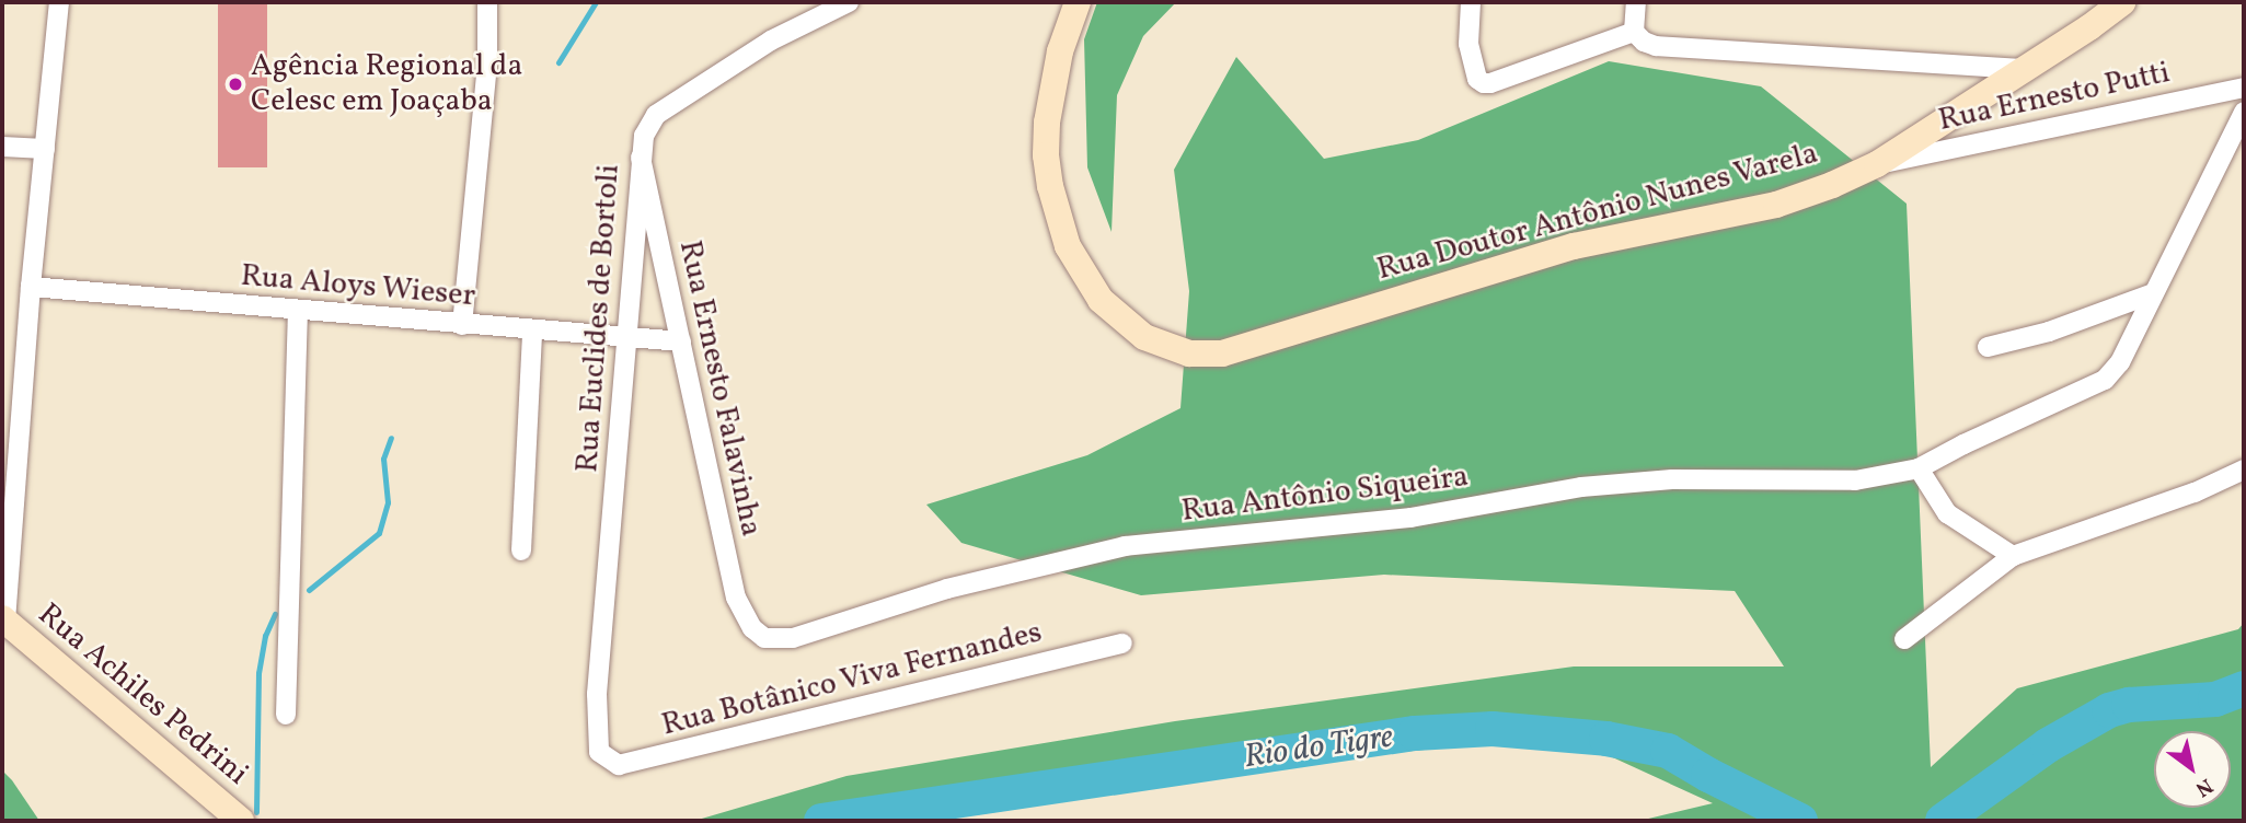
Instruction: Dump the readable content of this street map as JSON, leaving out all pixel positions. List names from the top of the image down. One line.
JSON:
{"streets":{"street":["Rua Ernesto Putti","Rua Doutor Antônio Nunes Varela","Rua Aloys Wieser","Rua Euclides de Bortoli","Rua Ernesto Falavinha","Rua Antônio Siqueira","Rua Botânico Viva Fernandes","Rua Achiles Pedrini"]},"crossings":[["Rua Ernesto Putti","Rua Doutor Antônio Nunes Varela"],["Rua Aloys Wieser","Rua Euclides de Bortoli"],["Rua Aloys Wieser","Rua Ernesto Falavinha"],["Rua Euclides de Bortoli","Rua Ernesto Falavinha"],["Rua Euclides de Bortoli","Rua Botânico Viva Fernandes"],["Rua Ernesto Falavinha","Rua Antônio Siqueira"]],"water":["Rio do Tigre"],"places":["Agência Regional da Celesc em Joaçaba"],"north":"bottom right"}
